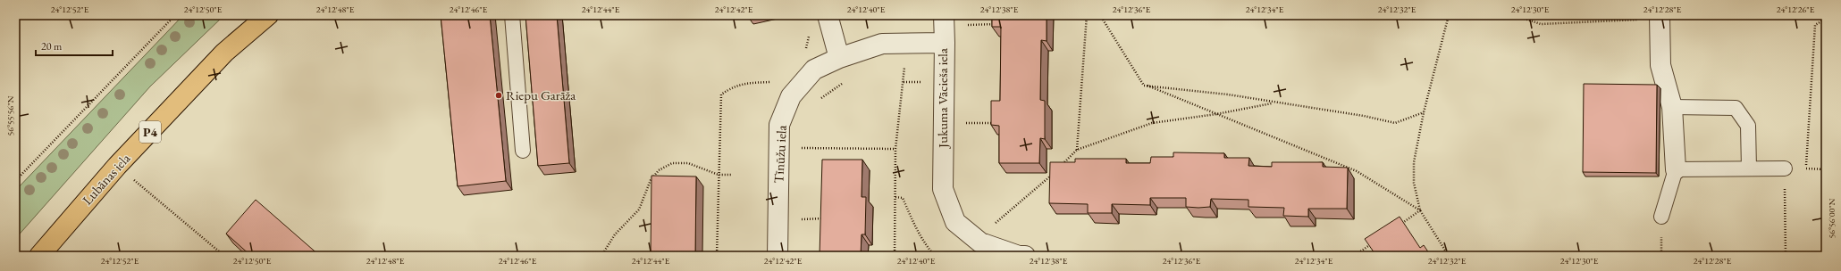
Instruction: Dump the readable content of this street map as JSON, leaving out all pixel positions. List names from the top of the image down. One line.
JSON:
{"streets":{"main road":["P4","Lubānas iela"],"street":["Jukuma Vācieša iela","Tīnūžu iela"]},"crossings":[["Jukuma Vācieša iela","Tīnūžu iela"]],"places":["Riepu Garāža"],"scale_bar":"20 m","coordinates":["24°12'52\"E","24°12'50\"E","24°12'48\"E","24°12'46\"E","24°12'44\"E","24°12'42\"E","24°12'40\"E","24°12'38\"E","24°12'36\"E","24°12'34\"E","24°12'32\"E","24°12'30\"E","24°12'28\"E","24°12'26\"E","56°55'56\"N","56°56'00\"N"]}
